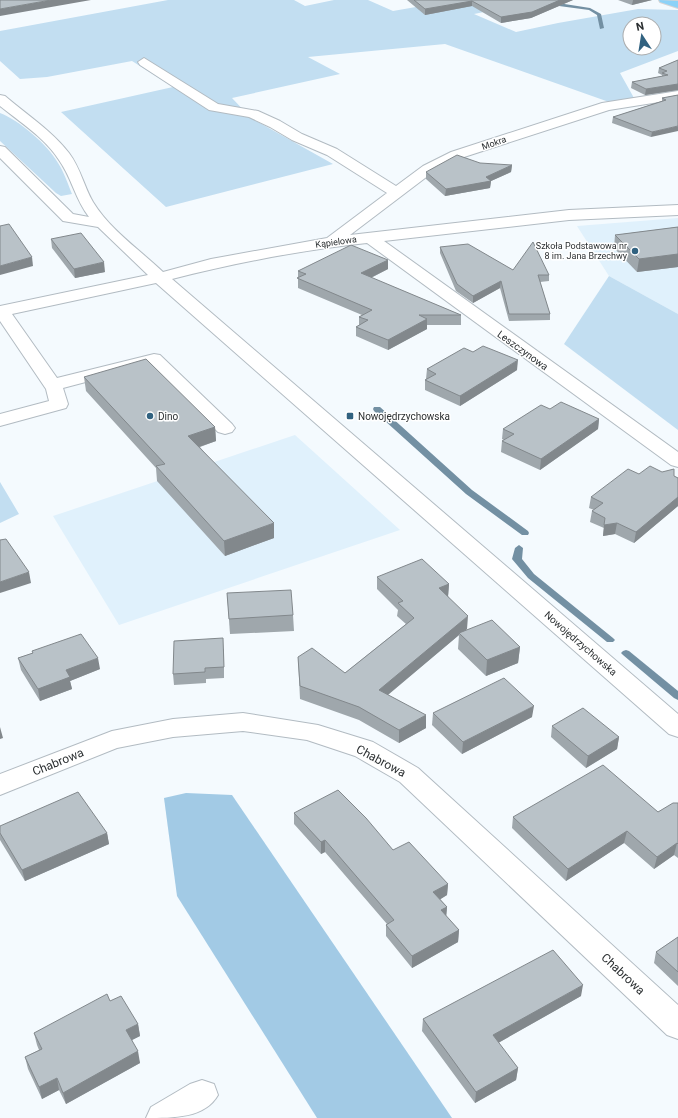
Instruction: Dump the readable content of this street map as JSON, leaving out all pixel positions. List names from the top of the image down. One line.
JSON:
{"streets":{"street":["Mokra","Kąpielowa","Leszczynowa","Nowojędrzychowska","Chabrowa"]},"crossings":[["Mokra","Kąpielowa"],["Kąpielowa","Leszczynowa"],["Kąpielowa","Nowojędrzychowska"]],"places":{"other":["Szkoła Podstawowa nr 8 im. Jana Brzechwy","Dino"],"transit":["Nowojędrzychowska"]},"north":"top"}
